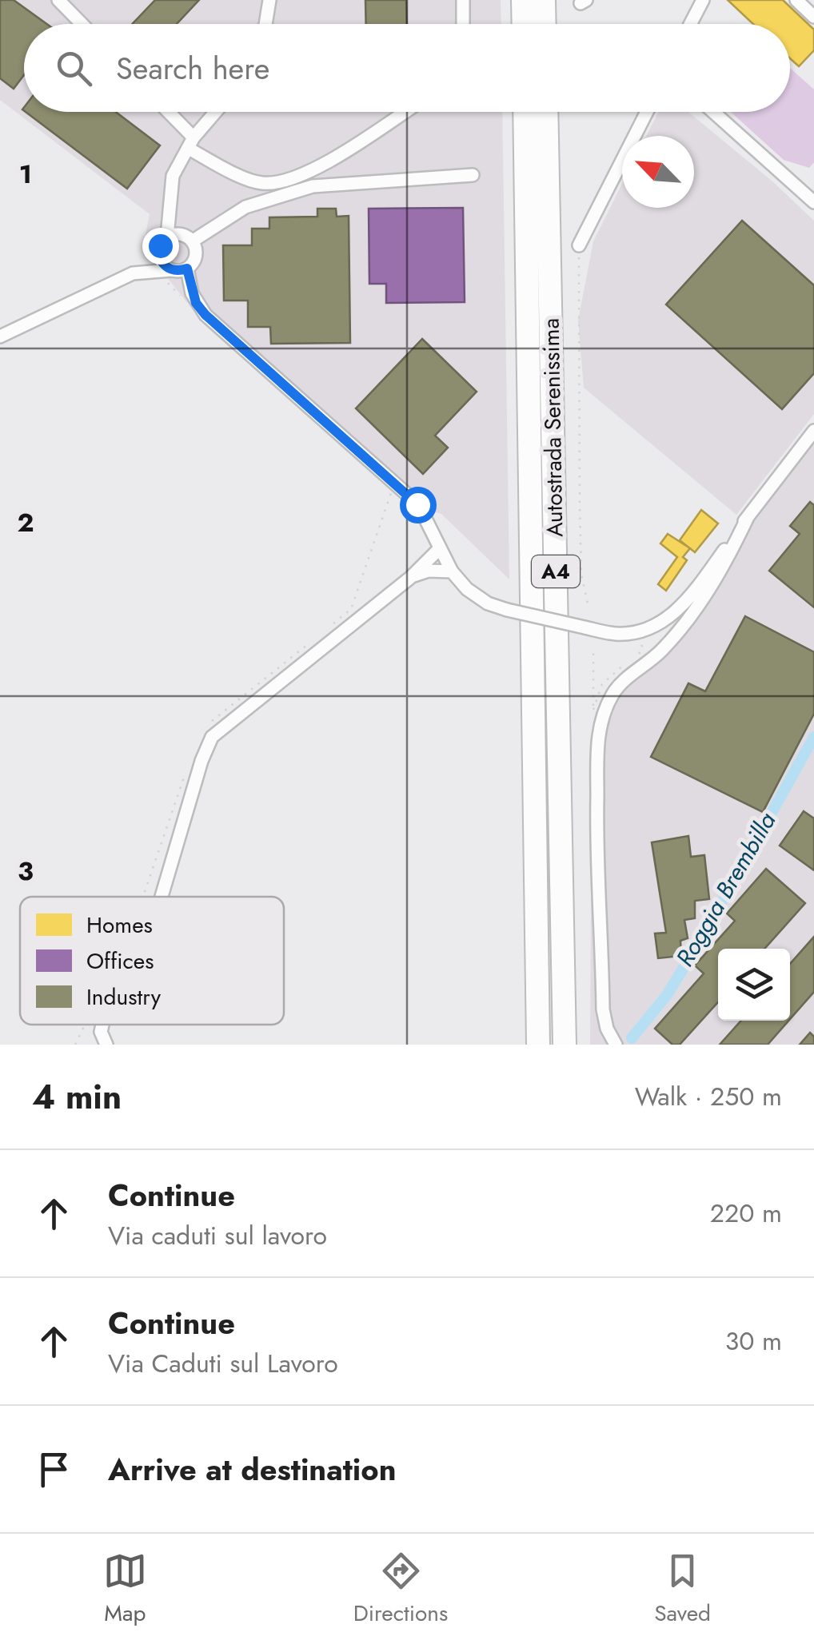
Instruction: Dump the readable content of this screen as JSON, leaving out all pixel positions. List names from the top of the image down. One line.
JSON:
{"streets":{"highway":["Autostrada Serenissima","A4"]},"water":["Roggia Brembilla"],"legend":["Homes","Offices","Industry"],"north":"top left","page":{"search":"Search here","heading":["4 min","Walk · 250 m"],"list":[["Continue","Via caduti sul lavoro","220 m"],["Continue","Via Caduti sul Lavoro","30 m"],"Arrive at destination"],"nav":["Map","Directions","Saved"]},"grid":{"rows":["1","2","3"]}}
